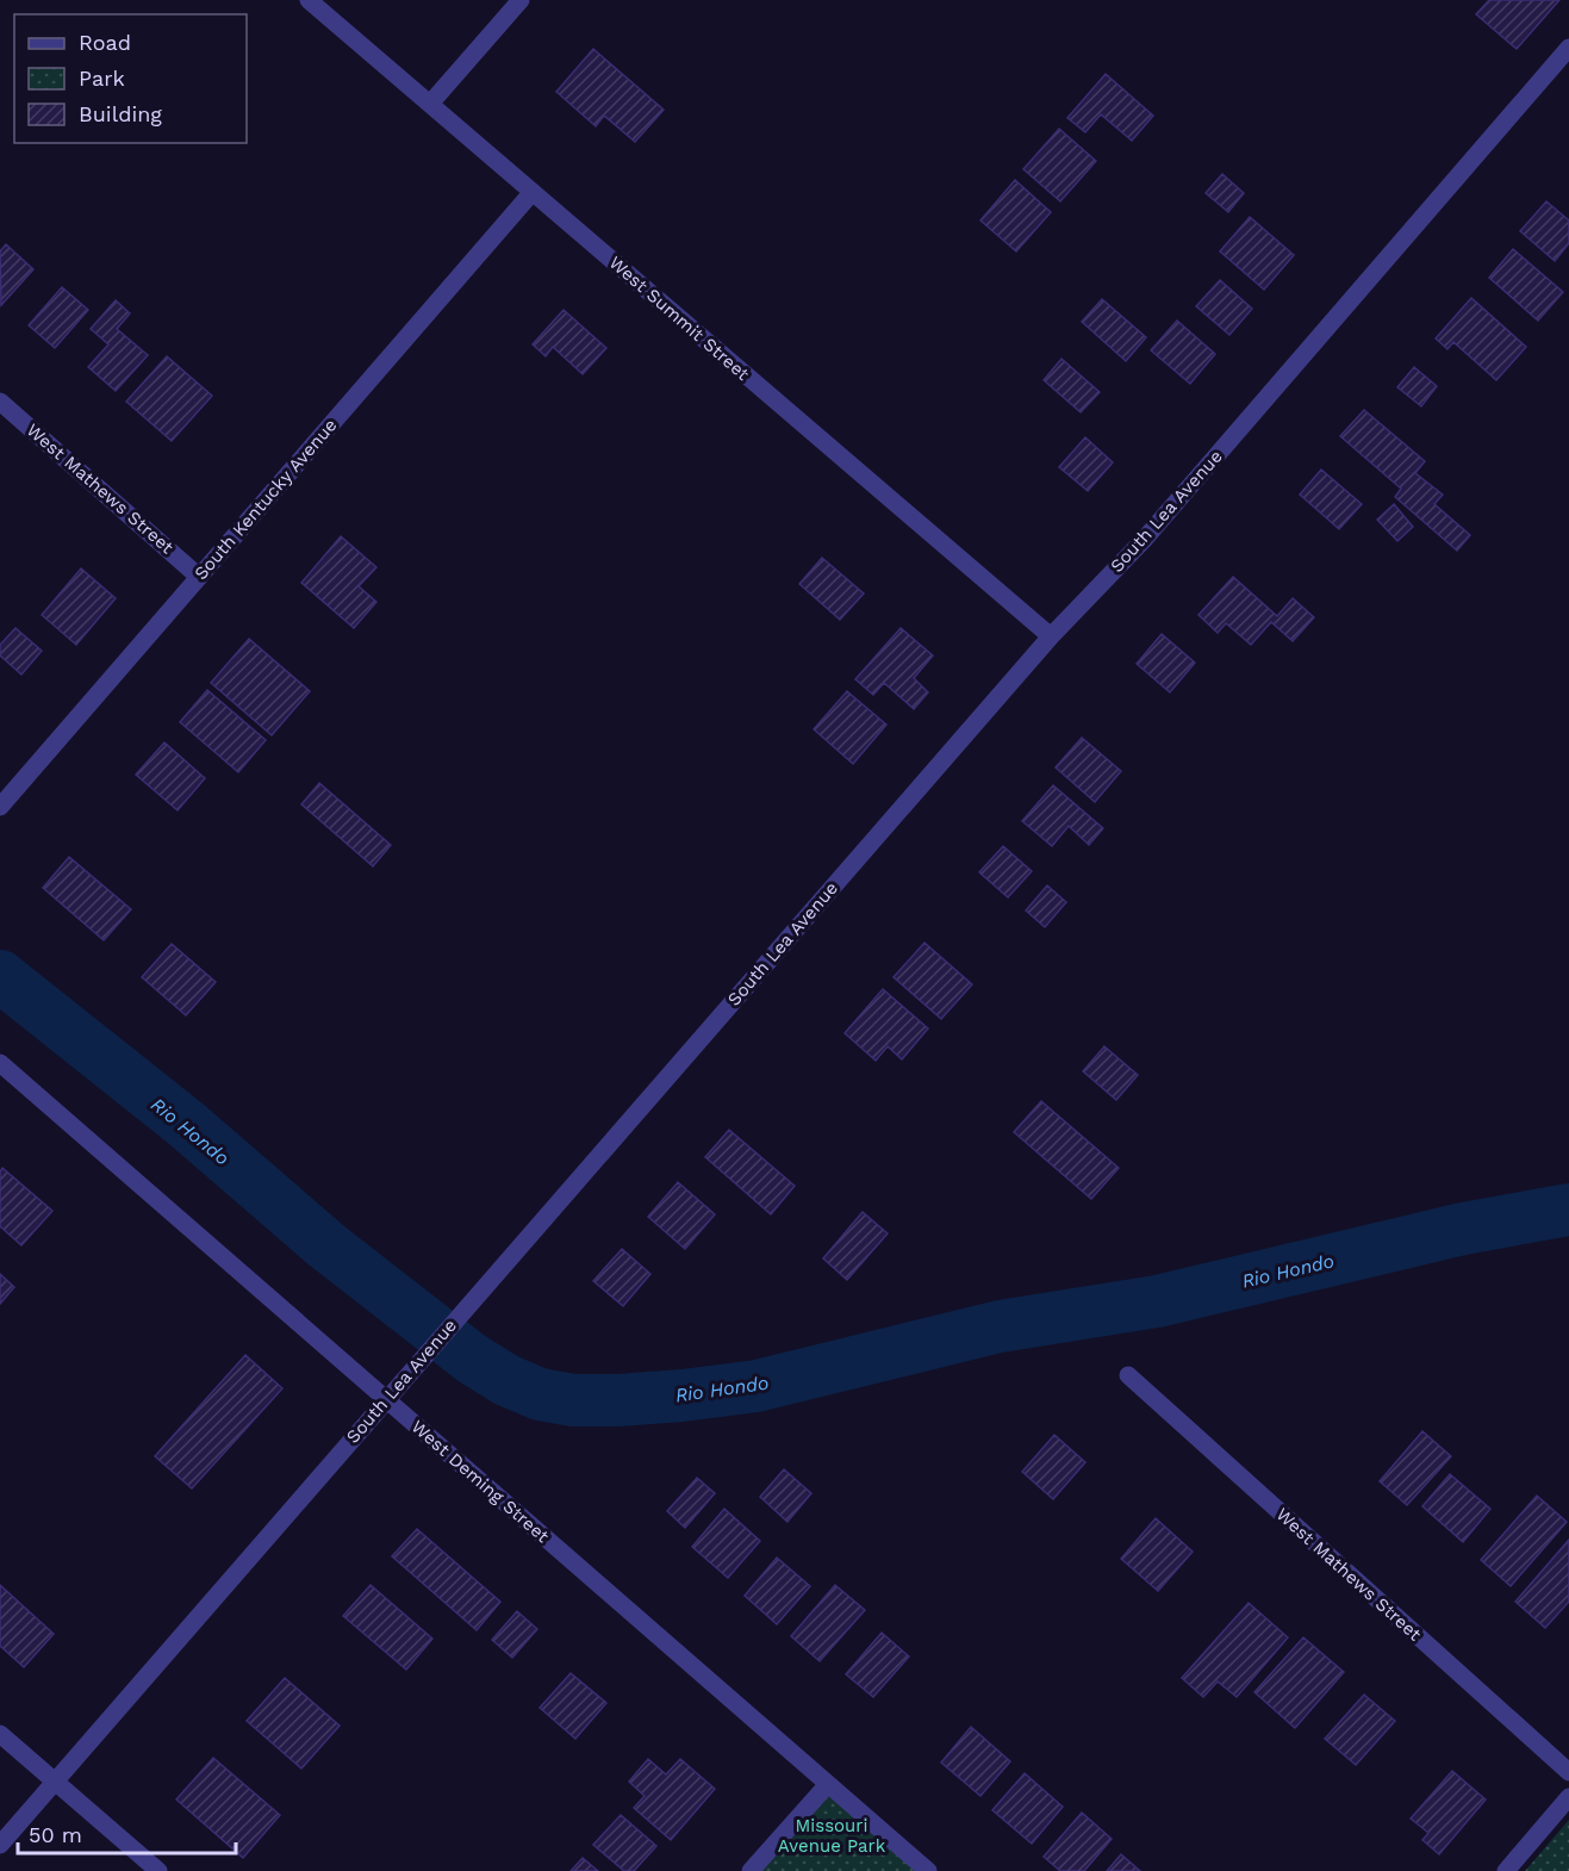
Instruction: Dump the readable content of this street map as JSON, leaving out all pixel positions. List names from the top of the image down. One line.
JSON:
{"streets":{"street":["West Summit Street","West Mathews Street","South Kentucky Avenue","South Lea Avenue","West Deming Street"]},"crossings":[["West Summit Street","South Kentucky Avenue"],["West Summit Street","South Lea Avenue"],["West Mathews Street","South Kentucky Avenue"],["South Lea Avenue","West Deming Street"]],"water":["Rio Hondo"],"parks":["Missouri Avenue Park"],"legend":["Road","Park","Building"],"scale_bar":"50 m"}
